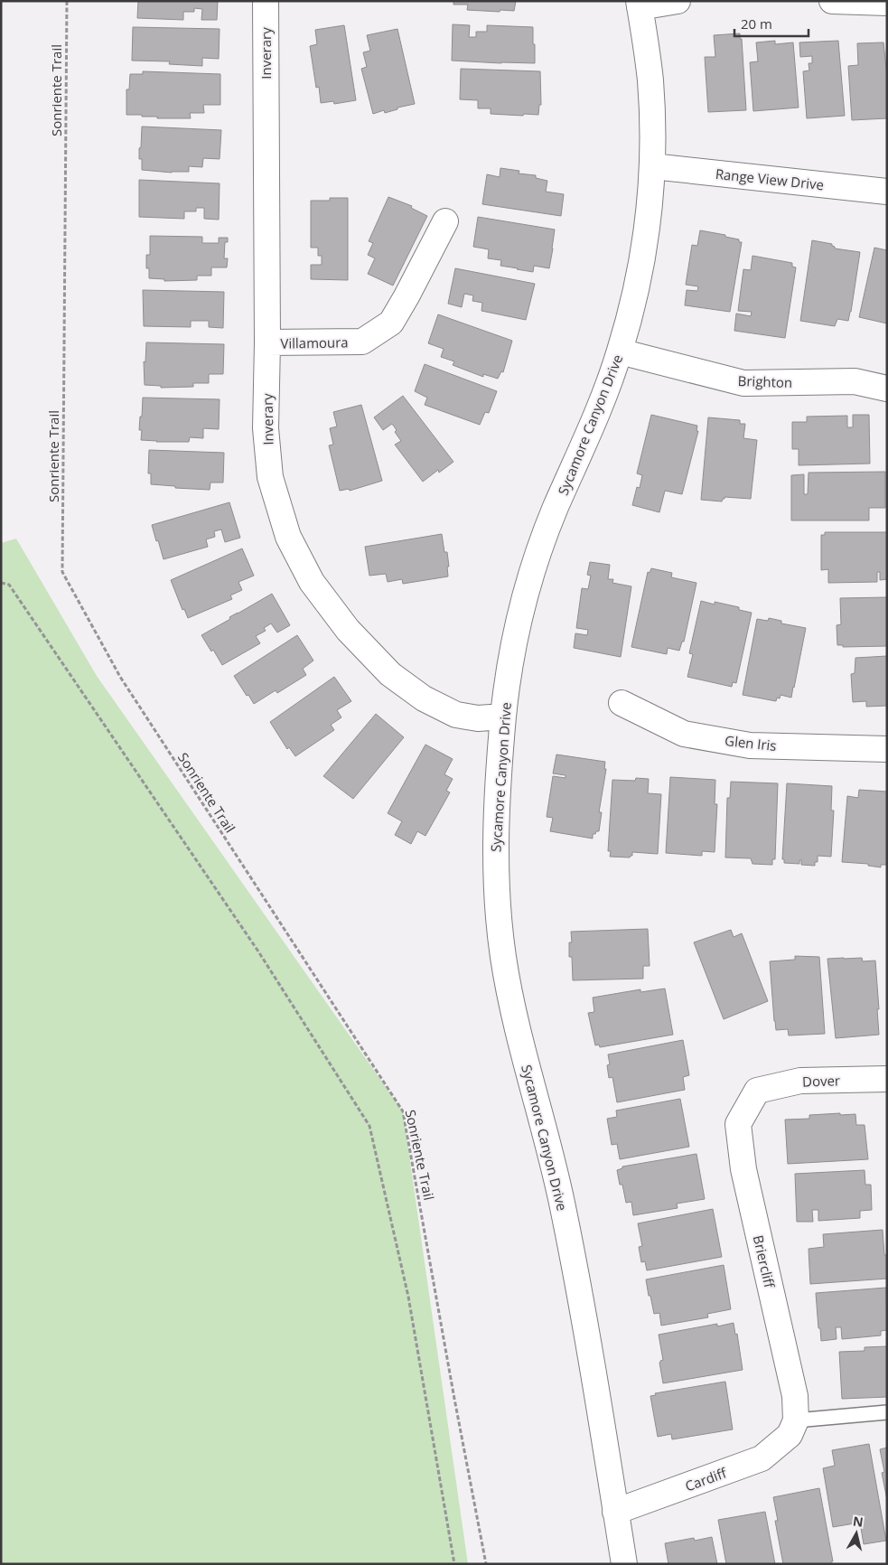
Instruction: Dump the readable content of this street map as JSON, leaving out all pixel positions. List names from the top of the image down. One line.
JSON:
{"streets":{"street":["Inverary","Range View Drive","Villamoura","Brighton","Sycamore Canyon Drive","Glen Iris","Dover","Briercliff","Cardiff"],"path":["Sonriente Trail"]},"crossings":[["Inverary","Villamoura"],["Inverary","Sycamore Canyon Drive"],["Range View Drive","Sycamore Canyon Drive"],["Brighton","Sycamore Canyon Drive"],["Sycamore Canyon Drive","Cardiff"],["Dover","Briercliff"],["Briercliff","Cardiff"]],"scale_bar":"20 m","north":"top"}
